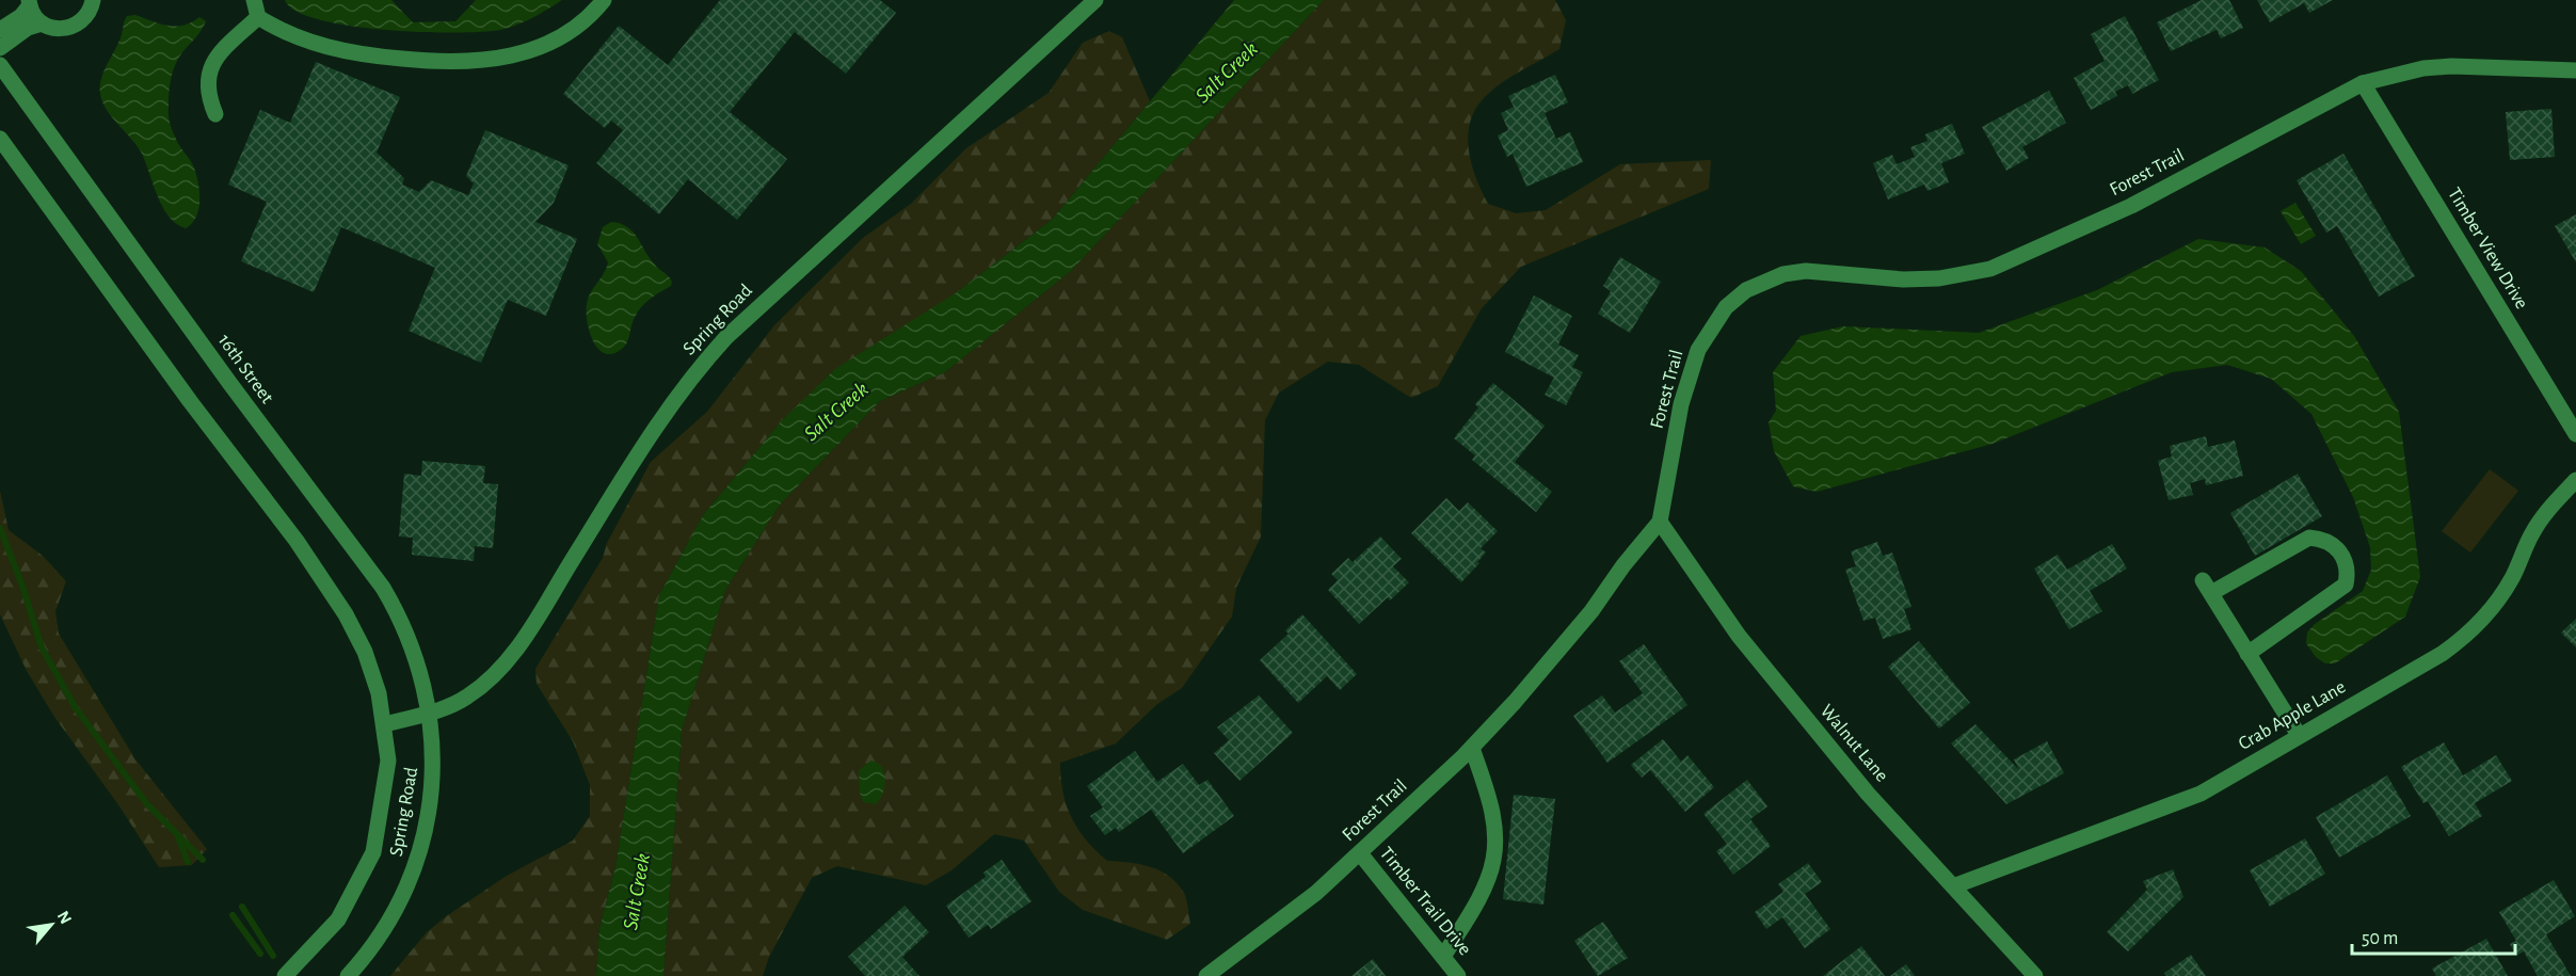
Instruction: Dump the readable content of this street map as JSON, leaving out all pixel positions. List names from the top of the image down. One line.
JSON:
{"streets":{"street":["Forest Trail","Timber View Drive","Spring Road","16th Street","Crab Apple Lane","Walnut Lane","Timber Trail Drive"]},"crossings":[["Forest Trail","Timber View Drive"],["Forest Trail","Walnut Lane"],["Forest Trail","Timber Trail Drive"],["Spring Road","16th Street"],["Crab Apple Lane","Walnut Lane"]],"water":["Salt Creek"],"scale_bar":"50 m","north":"top right"}
